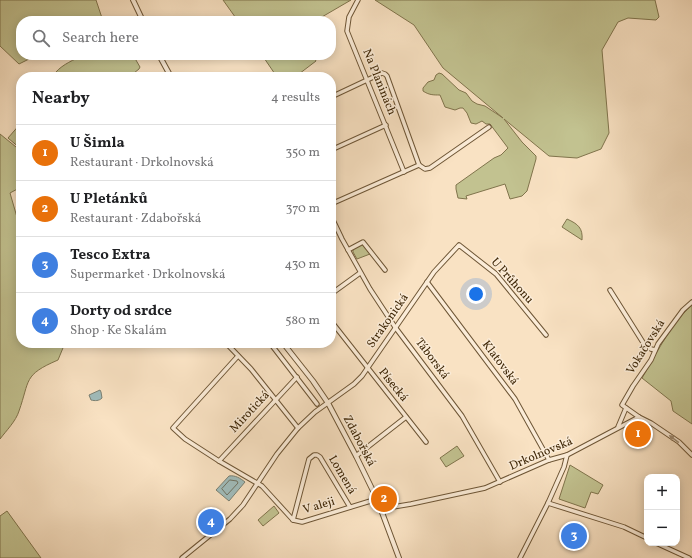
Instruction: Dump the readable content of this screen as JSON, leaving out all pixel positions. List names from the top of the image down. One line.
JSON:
{"streets":{"street":["Na Planinách","U Průhonu","Strakonická","Vokačovská","Táborská","Klatovská","Písecká","Mirotická","Zdabořská","Drkolnovská","Lomená","V aleji"]},"crossings":[["U Průhonu","Strakonická"],["Strakonická","Táborská"],["Strakonická","Klatovská"],["Strakonická","Písecká"],["Strakonická","Zdabořská"],["Strakonická","V aleji"],["Vokačovská","Drkolnovská"],["Táborská","Drkolnovská"],["Klatovská","Drkolnovská"],["Mirotická","V aleji"],["Zdabořská","Drkolnovská"],["Zdabořská","V aleji"],["Lomená","V aleji"]],"page":{"search":"Search here","heading":["Nearby","4 results"],"list":[{"mark":"1","name":"U Šimla","note":"Restaurant · Drkolnovská","value":"350 m"},{"mark":"2","name":"U Pletánků","note":"Restaurant · Zdabořská","value":"370 m"},{"mark":"3","name":"Tesco Extra","note":"Supermarket · Drkolnovská","value":"430 m"},{"mark":"4","name":"Dorty od srdce","note":"Shop · Ke Skalám","value":"580 m"}],"pins":["1","2","4","3"],"map_buttons":["+","−"]}}
